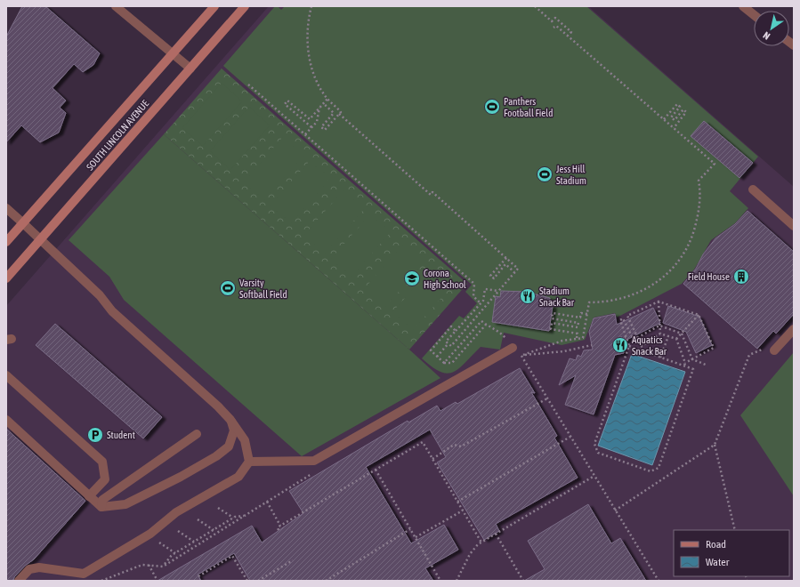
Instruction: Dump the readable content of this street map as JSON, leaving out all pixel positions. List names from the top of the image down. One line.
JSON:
{"streets":{"main road":["SOUTH LINCOLN AVENUE"]},"places":{"sports":["Panthers Football Field","Jess Hill Stadium","Varsity Softball Field"],"building":["Field House"],"school or university":["Corona High School"],"restaurant":["Stadium Snack Bar","Aquatics Snack Bar"],"parking":["Student"]},"legend":["Road","Water"],"north":"bottom left"}
